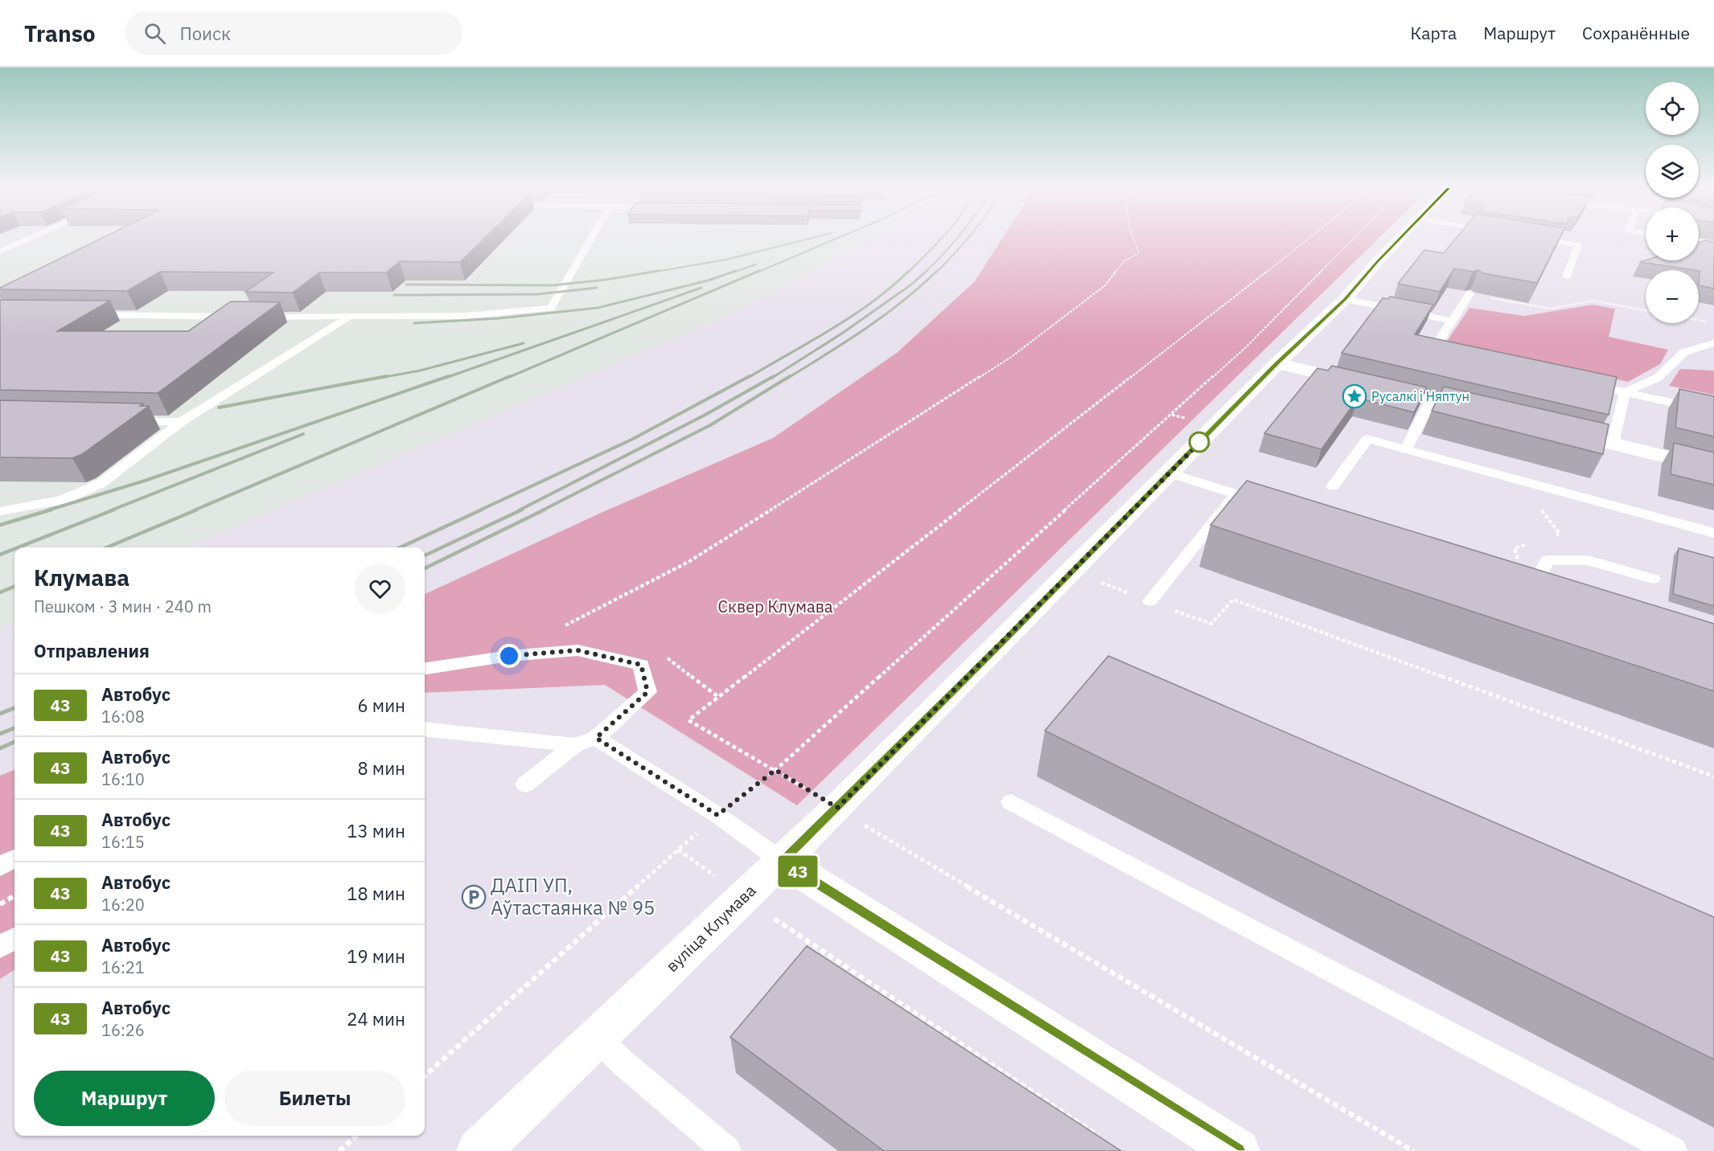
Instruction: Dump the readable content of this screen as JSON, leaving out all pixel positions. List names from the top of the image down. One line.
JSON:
{"streets":{"street":["вуліца Клумава"]},"parks":["Сквер Клумава"],"places":{"place":["Русалкі і Няптун"],"parking":["ДАІП УП, Аўтастаянка № 95"]},"lines":["bus line 43"],"page":{"header":"Transo","search":"Поиск","nav":["Карта","Маршрут","Сохранённые"],"on_map":"43","map_buttons":["+","−"],"heading":[["Клумава","Пешком · 3 мин · 240 m"],"Отправления"],"list":[{"mark":"43","name":"Автобус","note":"16:08","value":"6 мин"},{"mark":"43","name":"Автобус","note":"16:10","value":"8 мин"},{"mark":"43","name":"Автобус","note":"16:15","value":"13 мин"},{"mark":"43","name":"Автобус","note":"16:20","value":"18 мин"},{"mark":"43","name":"Автобус","note":"16:21","value":"19 мин"},{"mark":"43","name":"Автобус","note":"16:26","value":"24 мин"}],"buttons":["Маршрут","Билеты"]}}
